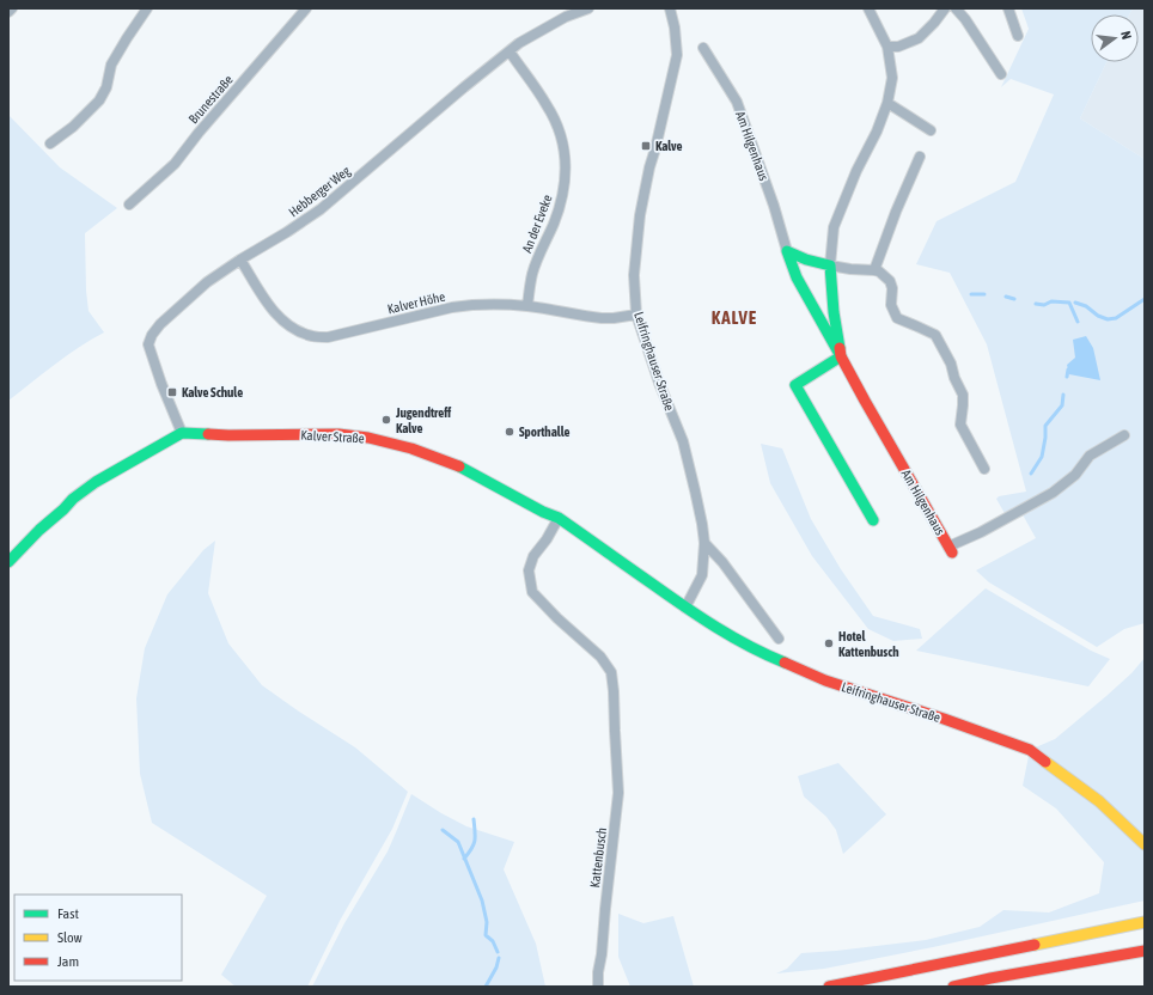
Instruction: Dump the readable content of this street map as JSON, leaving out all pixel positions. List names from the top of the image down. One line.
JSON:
{"streets":{"main road":["Am Hilgenhaus","Leifringhauser Straße","Kalver Straße"],"street":["Brunestraße","Hebberger Weg","An der Eveke","Kalver Höhe","Kattenbusch"]},"crossings":[["Hebberger Weg","An der Eveke"],["Hebberger Weg","Kalver Höhe"],["Hebberger Weg","Kalver Straße"],["An der Eveke","Kalver Höhe"],["Kalver Höhe","Leifringhauser Straße"],["Leifringhauser Straße","Kalver Straße"],["Kalver Straße","Kattenbusch"]],"districts":["KALVE"],"places":{"transit":["Kalve","Kalve Schule"],"other":["Jugendtreff Kalve","Sporthalle","Hotel Kattenbusch"]},"legend":["Fast","Slow","Jam"],"north":"right"}
